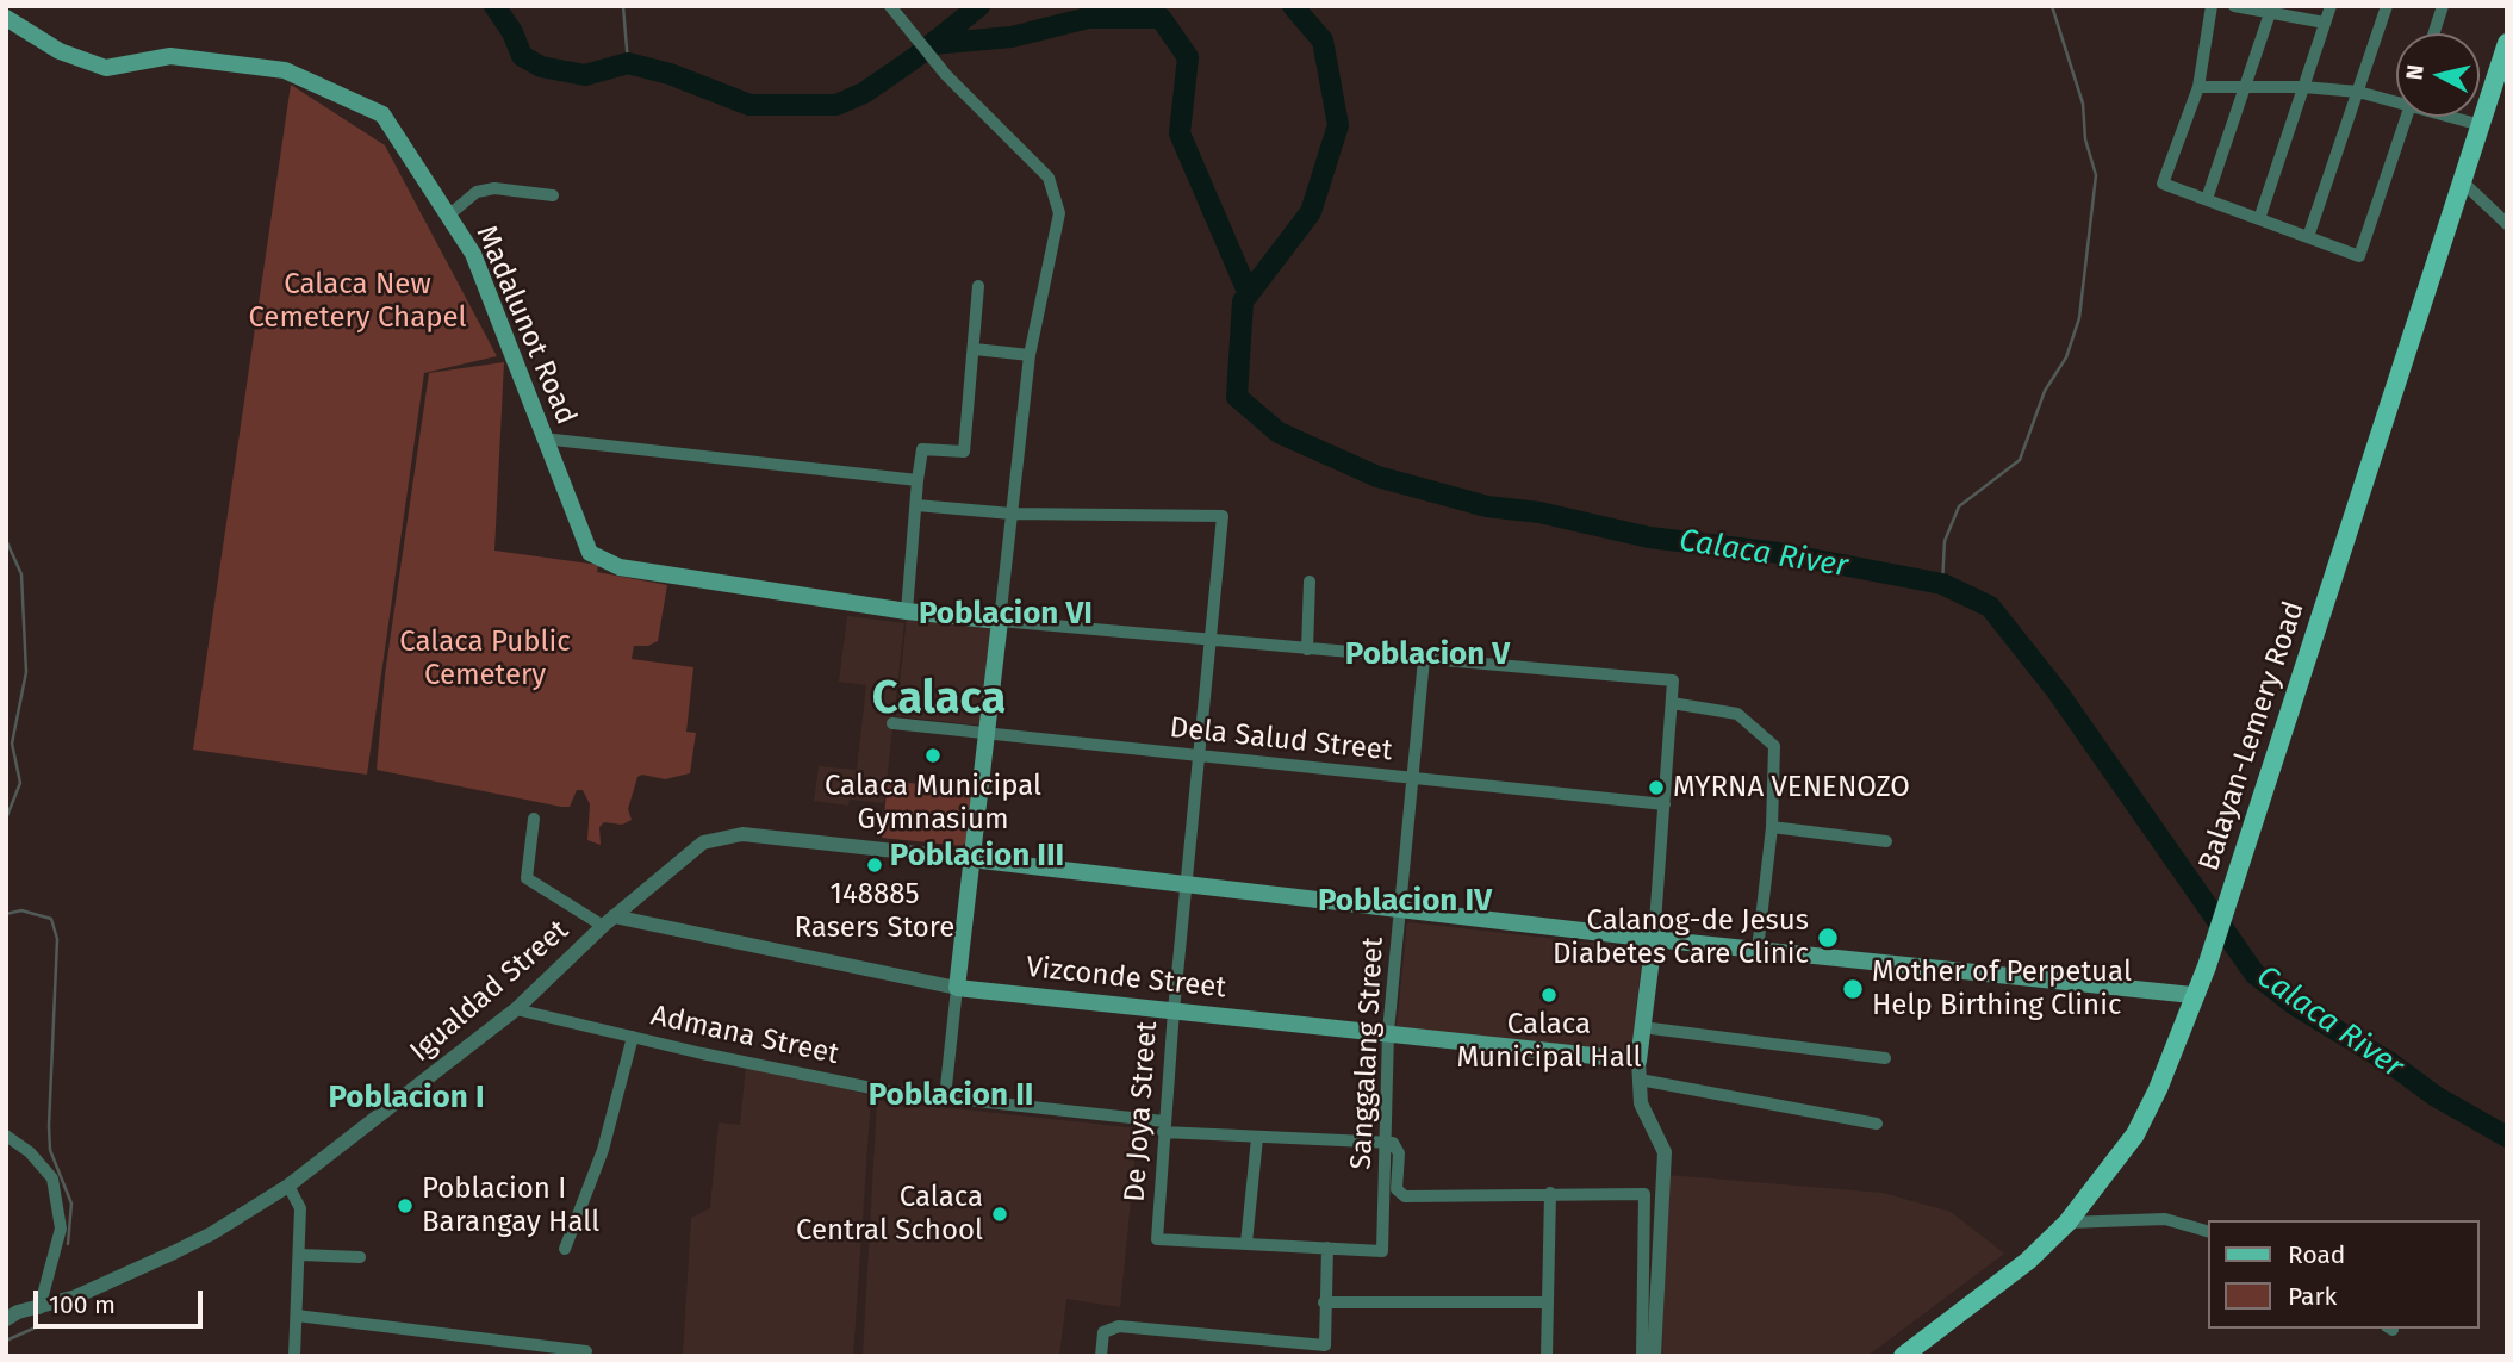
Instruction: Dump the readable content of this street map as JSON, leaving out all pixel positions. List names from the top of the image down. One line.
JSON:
{"streets":{"main road":["Madalunot Road","Balayan-Lemery Road","Vizconde Street"],"street":["Dela Salud Street","Igualdad Street","Admana Street","Sanggalang Street","De Joya Street"]},"crossings":[["Dela Salud Street","Sanggalang Street"],["Dela Salud Street","De Joya Street"],["Vizconde Street","Igualdad Street"],["Vizconde Street","Sanggalang Street"],["Vizconde Street","De Joya Street"],["Igualdad Street","Admana Street"],["Admana Street","Sanggalang Street"],["Admana Street","De Joya Street"]],"districts":["Poblacion VI","Poblacion V","Calaca","Poblacion III","Poblacion IV","Poblacion II","Poblacion I"],"water":["Calaca River"],"parks":["Calaca New Cemetery Chapel","Calaca Public Cemetery"],"places":["Calaca Municipal Gymnasium","MYRNA VENENOZO","148885 Rasers Store","Calanog-de Jesus Diabetes Care Clinic","Mother of Perpetual Help Birthing Clinic","Calaca Municipal Hall","Poblacion I Barangay Hall","Calaca Central School"],"legend":["Road","Park"],"scale_bar":"100 m","north":"left"}
